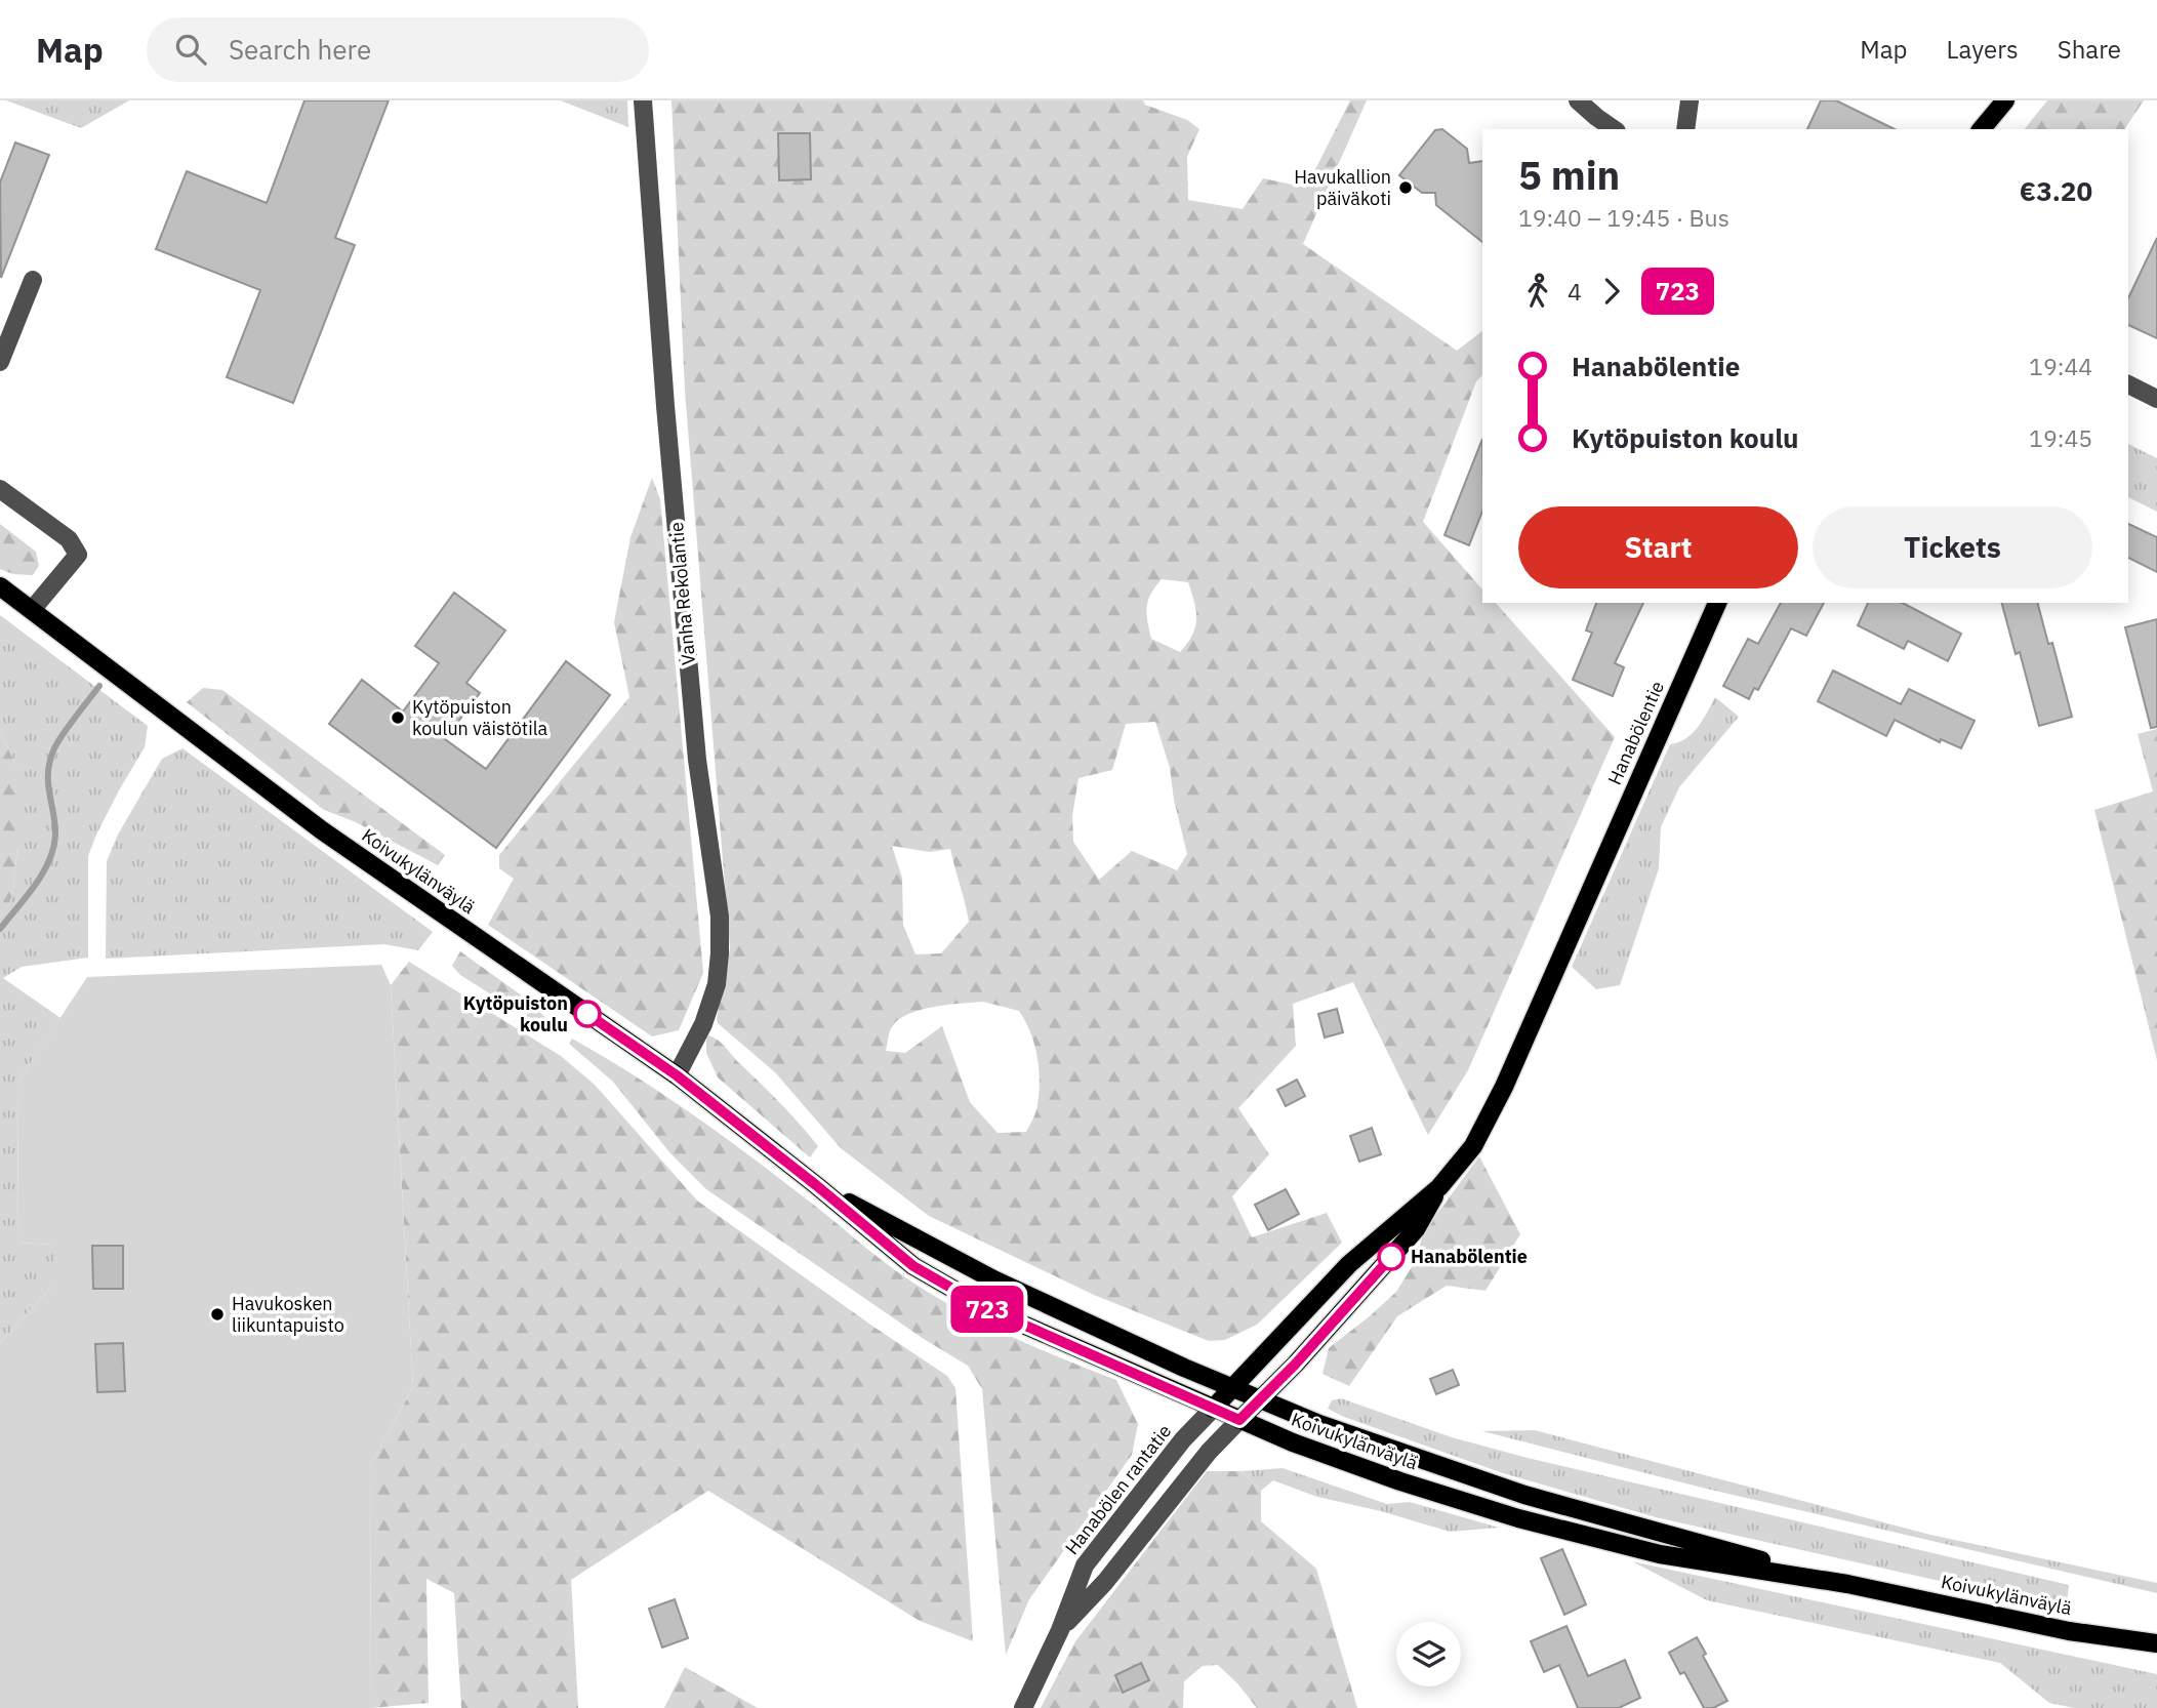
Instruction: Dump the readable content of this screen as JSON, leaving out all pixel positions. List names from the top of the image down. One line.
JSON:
{"streets":{"main road":["Hanabölentie","Koivukylänväylä","Hanabölen rantatie"],"street":["Vanha Rekolantie"]},"crossings":[["Vanha Rekolantie","Koivukylänväylä"],["Hanabölentie","Koivukylänväylä"],["Hanabölentie","Hanabölen rantatie"],["Koivukylänväylä","Hanabölen rantatie"]],"places":["Havukallion päiväkoti","Kytöpuiston koulun väistötila","Kytöpuiston koulu","Hanabölentie","Havukosken liikuntapuisto"],"lines":["bus line 723"],"page":{"header":"Map","search":"Search here","nav":["Map","Layers","Share"],"on_map":"723","heading":["5 min","19:40 – 19:45 · Bus","€3.20"],"legs":["4","723"],"list":[{"name":"Hanabölentie","value":"19:44"},{"name":"Kytöpuiston koulu","value":"19:45"}],"buttons":["Start","Tickets"]}}
